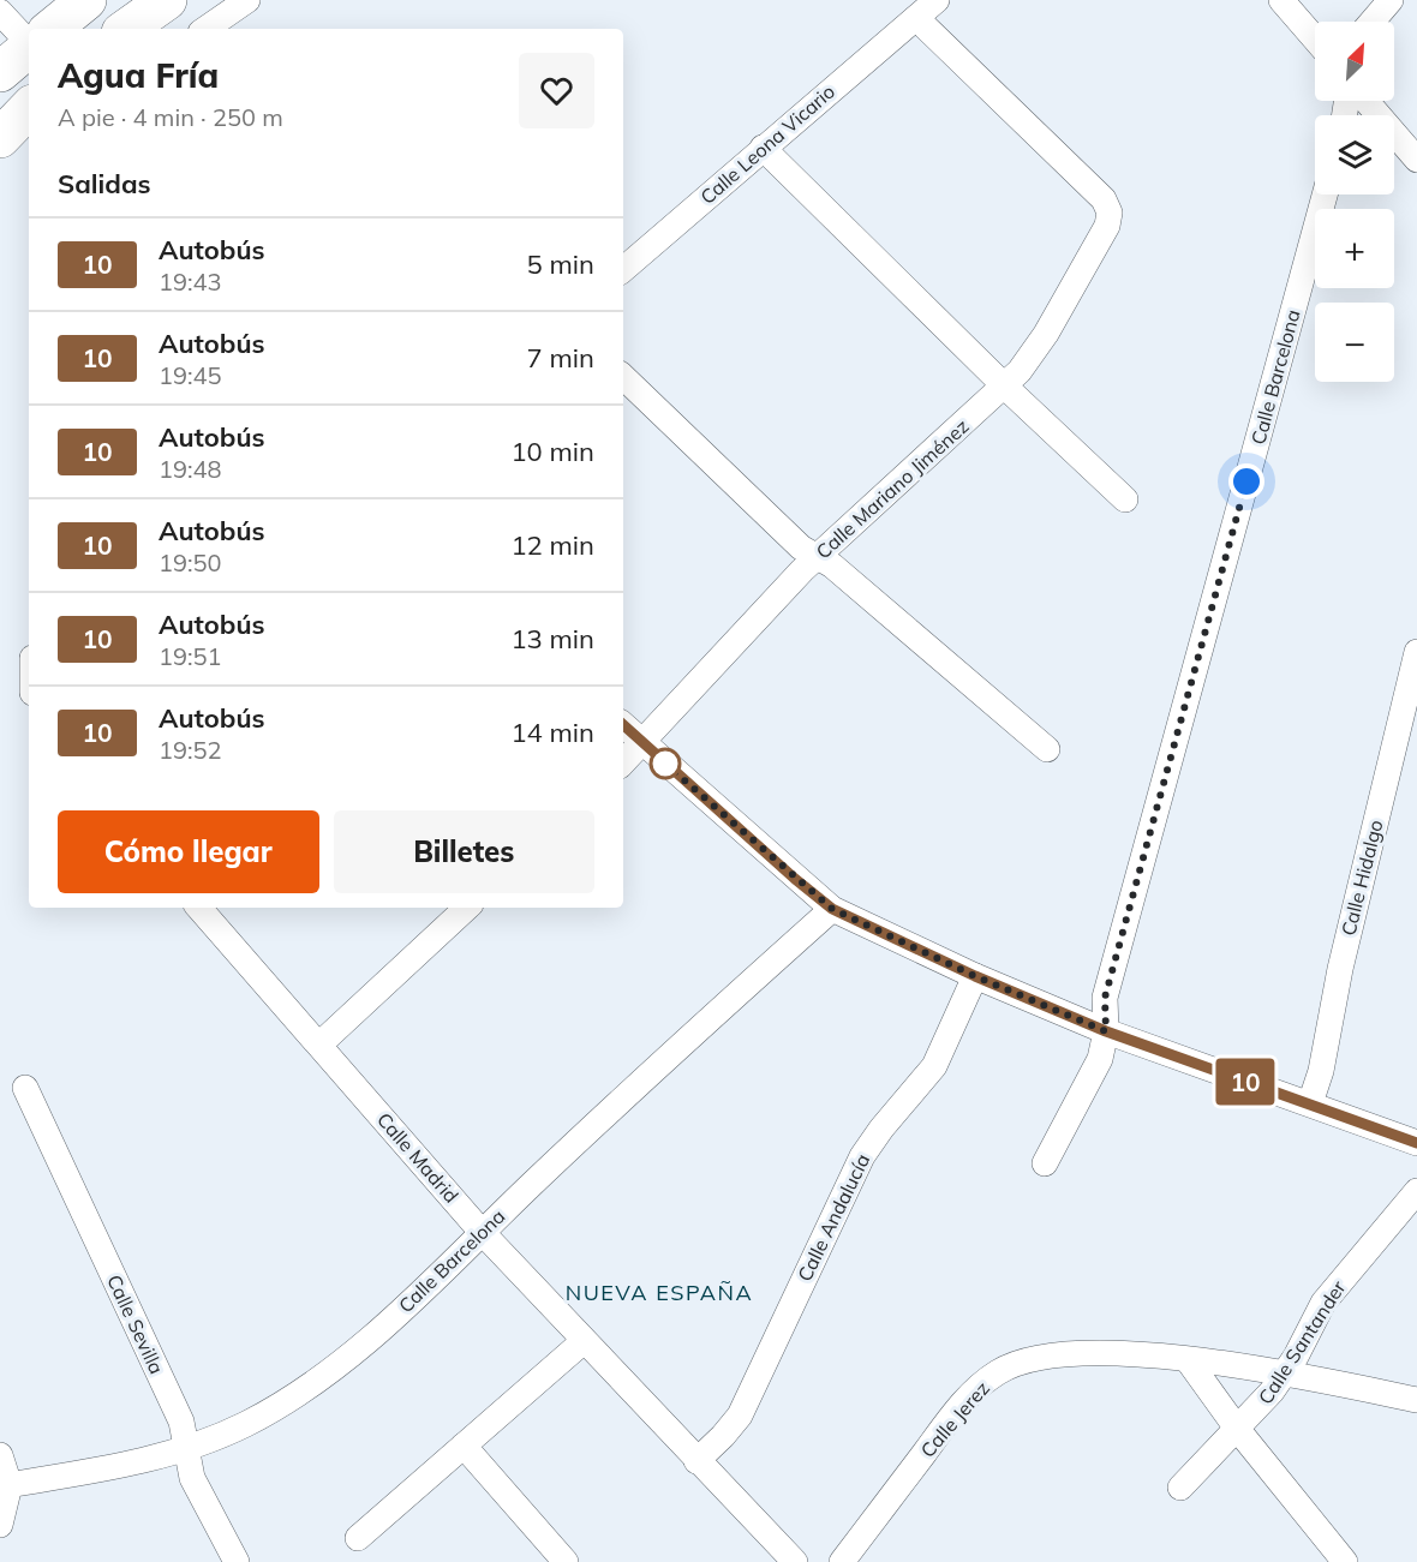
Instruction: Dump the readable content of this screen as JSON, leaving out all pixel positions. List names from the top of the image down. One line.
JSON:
{"streets":{"street":["Calle Leona Vicario","Calle Barcelona","Calle Mariano Jiménez","Calle Hidalgo","Calle Madrid","Calle Andalucía","Calle Sevilla","Calle Santander","Calle Jerez"]},"crossings":[["Calle Leona Vicario","Calle Mariano Jiménez"],["Calle Barcelona","Calle Madrid"],["Calle Barcelona","Calle Sevilla"],["Calle Madrid","Calle Andalucía"],["Calle Santander","Calle Jerez"]],"districts":["NUEVA ESPAÑA"],"lines":["bus line 10"],"north":"top right","page":{"on_map":"10","map_buttons":["+","−"],"heading":[["Agua Fría","A pie · 4 min · 250 m"],"Salidas"],"list":[{"mark":"10","name":"Autobús","note":"19:43","value":"5 min"},{"mark":"10","name":"Autobús","note":"19:45","value":"7 min"},{"mark":"10","name":"Autobús","note":"19:48","value":"10 min"},{"mark":"10","name":"Autobús","note":"19:50","value":"12 min"},{"mark":"10","name":"Autobús","note":"19:51","value":"13 min"},{"mark":"10","name":"Autobús","note":"19:52","value":"14 min"}],"buttons":["Cómo llegar","Billetes"]}}
